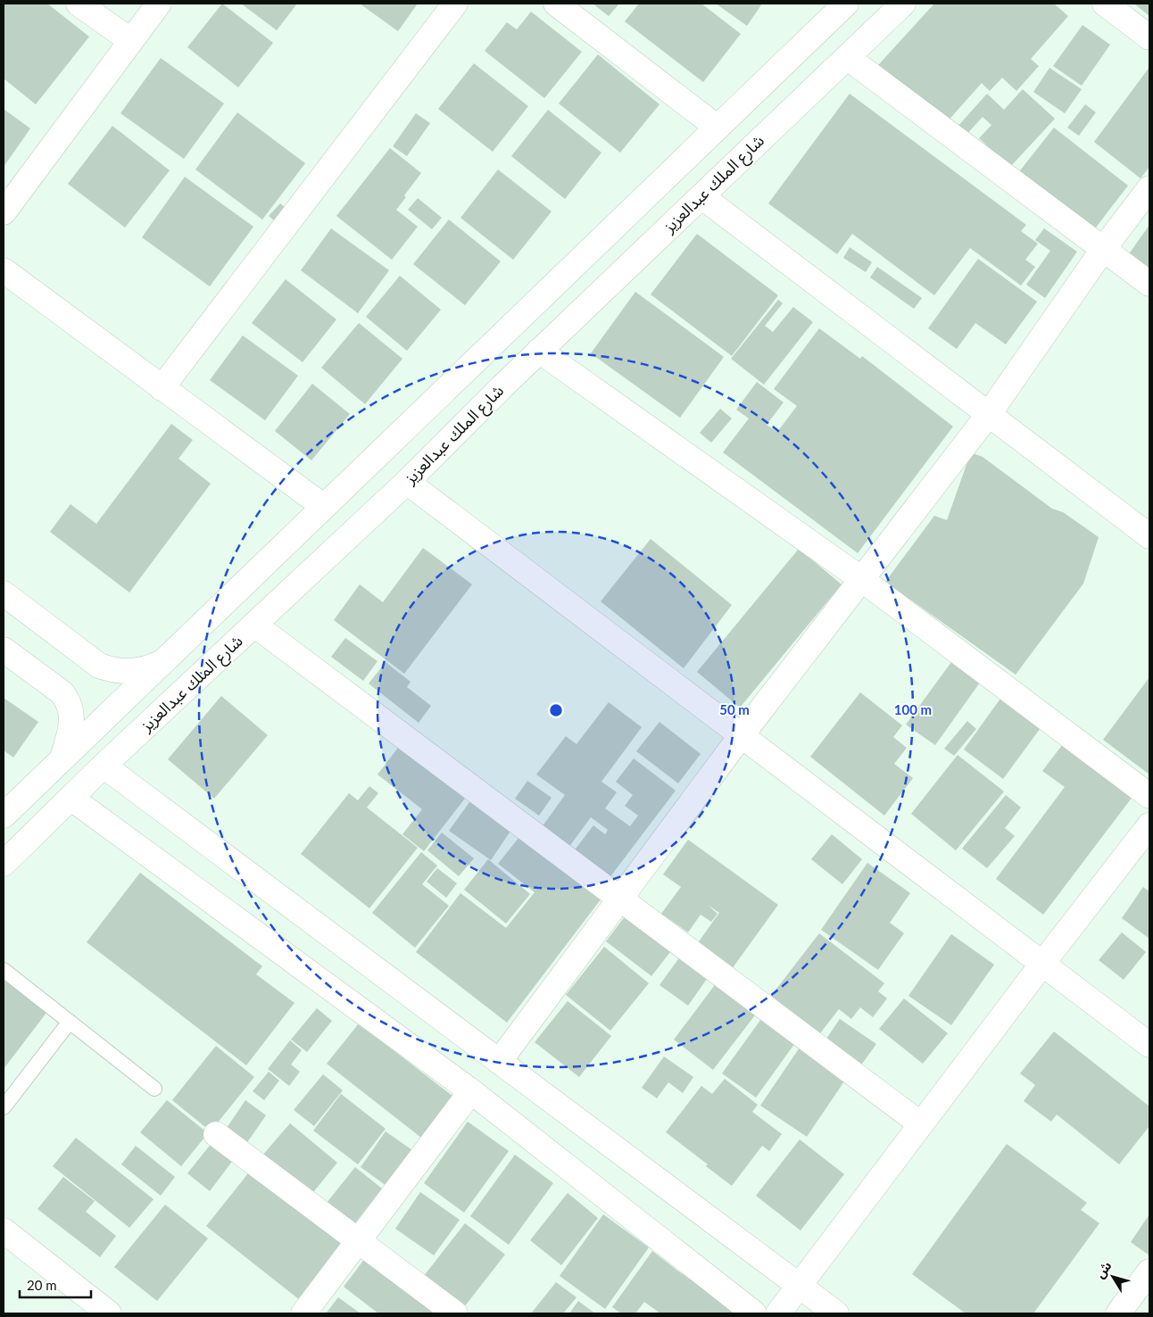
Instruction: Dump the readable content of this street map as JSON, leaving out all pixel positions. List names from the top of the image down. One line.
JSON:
{"streets":{"street":["شارع الملك عبدالعزيز"]},"scale_bar":"20 m","north":"top left","rings":["50 m","100 m"]}
